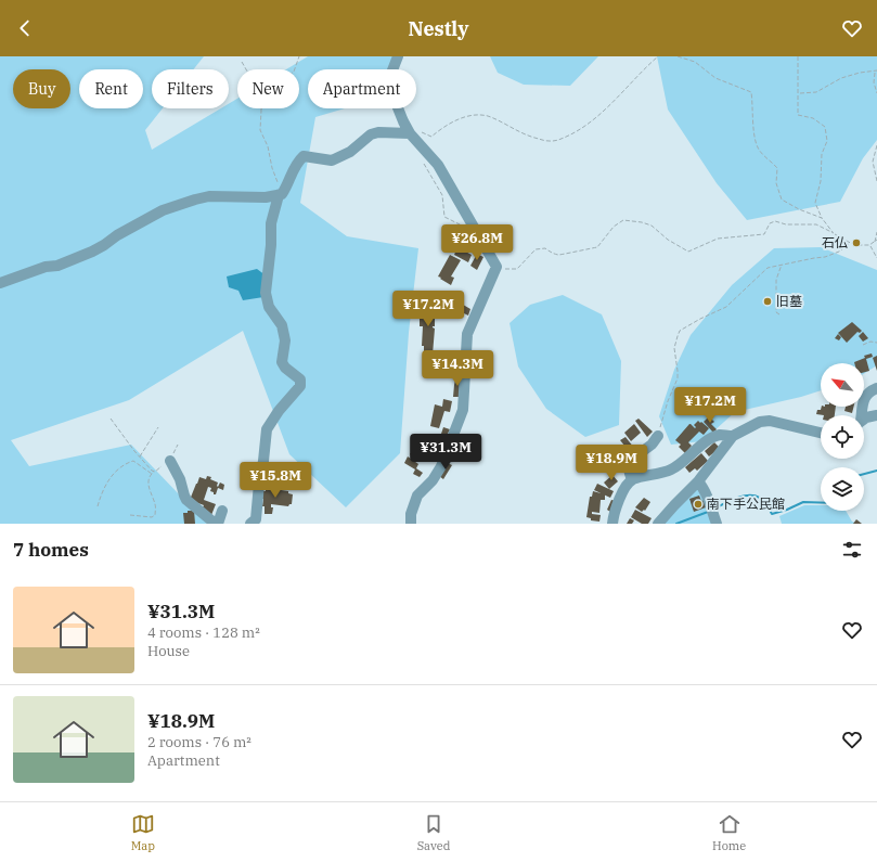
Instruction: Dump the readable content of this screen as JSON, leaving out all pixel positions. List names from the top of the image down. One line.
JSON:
{"places":["石仏","旧墓","南下手公民館"],"north":"top left","page":{"header":"Nestly","chip":["Buy","Rent","Filters","New","Apartment"],"price":["¥26.8M","¥17.2M","¥14.3M","¥17.2M","¥31.3M","¥18.9M","¥15.8M"],"heading":"7 homes","list":[{"name":"¥31.3M","note":"4 rooms · 128 m² · House"},{"name":"¥18.9M","note":"2 rooms · 76 m² · Apartment"}],"tabs":["Map","Saved","Home"]}}
